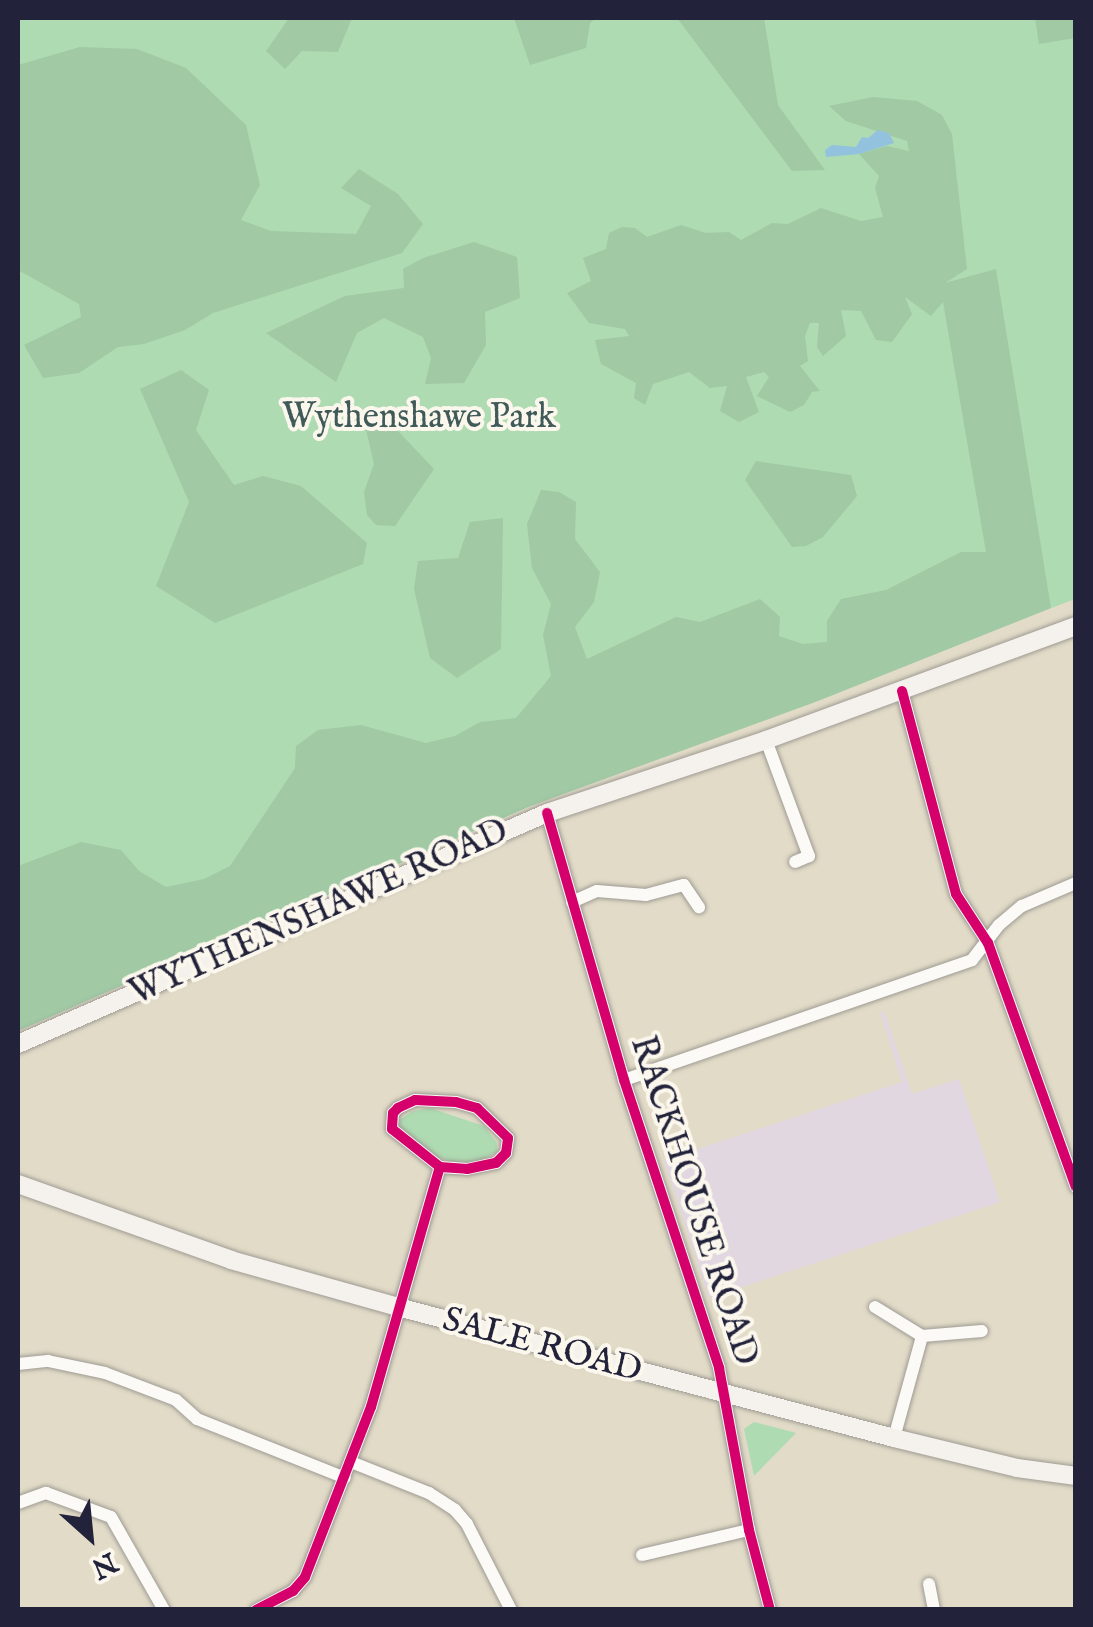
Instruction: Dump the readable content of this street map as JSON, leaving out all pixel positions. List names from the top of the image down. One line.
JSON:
{"streets":{"main road":["WYTHENSHAWE ROAD","SALE ROAD"],"street":["RACKHOUSE ROAD"]},"crossings":[["WYTHENSHAWE ROAD","RACKHOUSE ROAD"],["RACKHOUSE ROAD","SALE ROAD"]],"parks":["Wythenshawe Park"],"north":"bottom right"}
